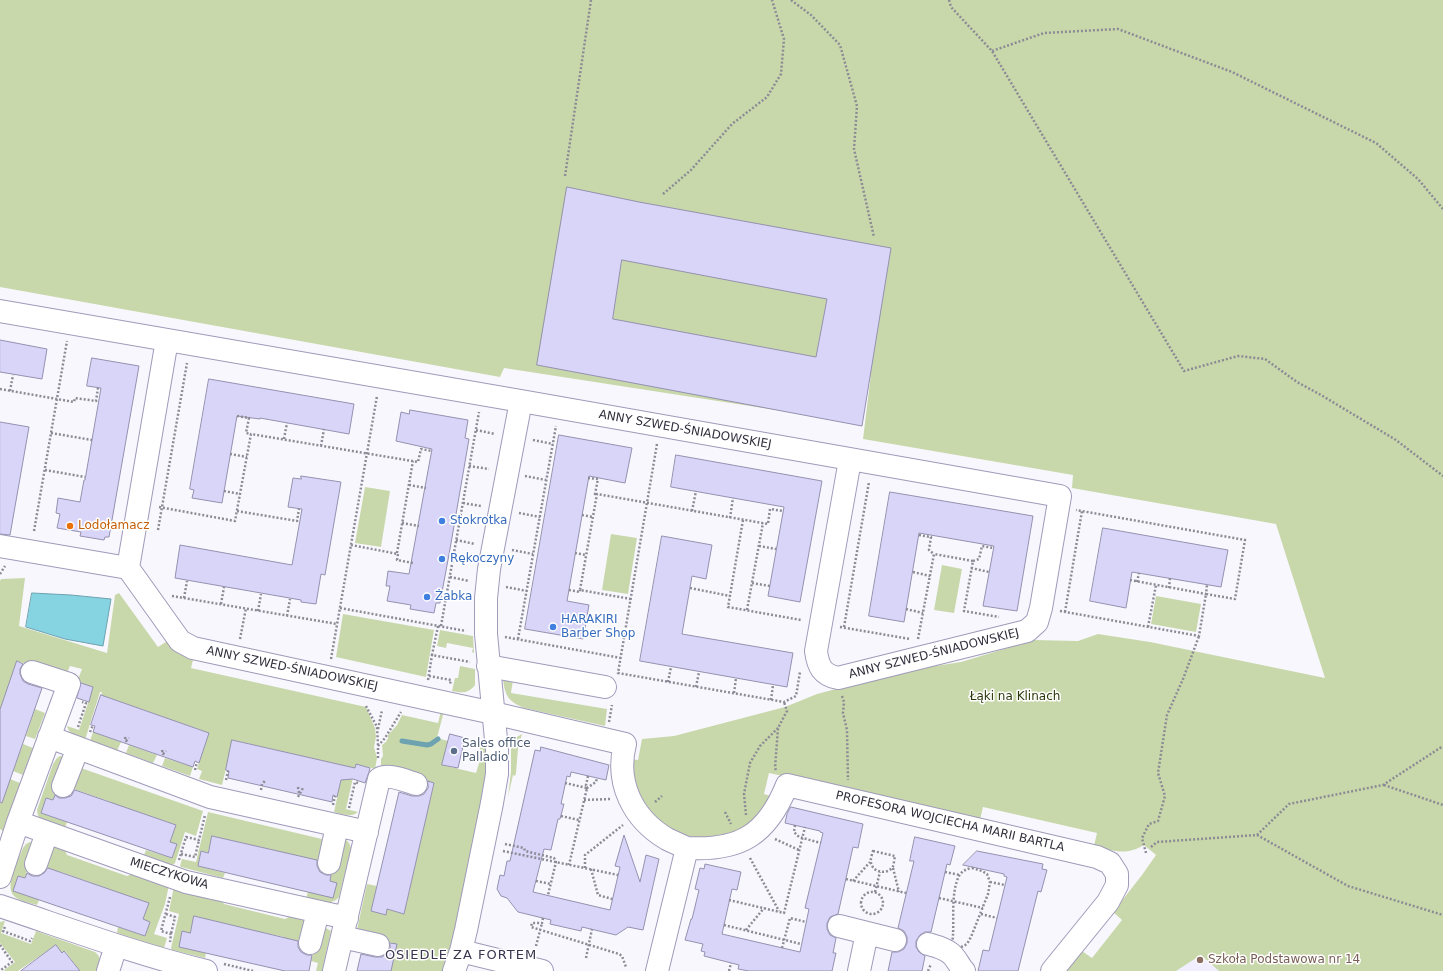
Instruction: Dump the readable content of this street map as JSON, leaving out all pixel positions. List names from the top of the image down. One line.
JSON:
{"streets":{"street":["ANNY SZWED-ŚNIADOWSKIEJ","PROFESORA WOJCIECHA MARII BARTLA","MIECZYKOWA"]},"districts":["OSIEDLE ZA FORTEM"],"parks":["Łąki na Klinach"],"places":["Stokrotka","Lodołamacz","Rękoczyny","Żabka","HARAKIRI Barber Shop","Sales office Palladio","Szkoła Podstawowa nr 14"]}
